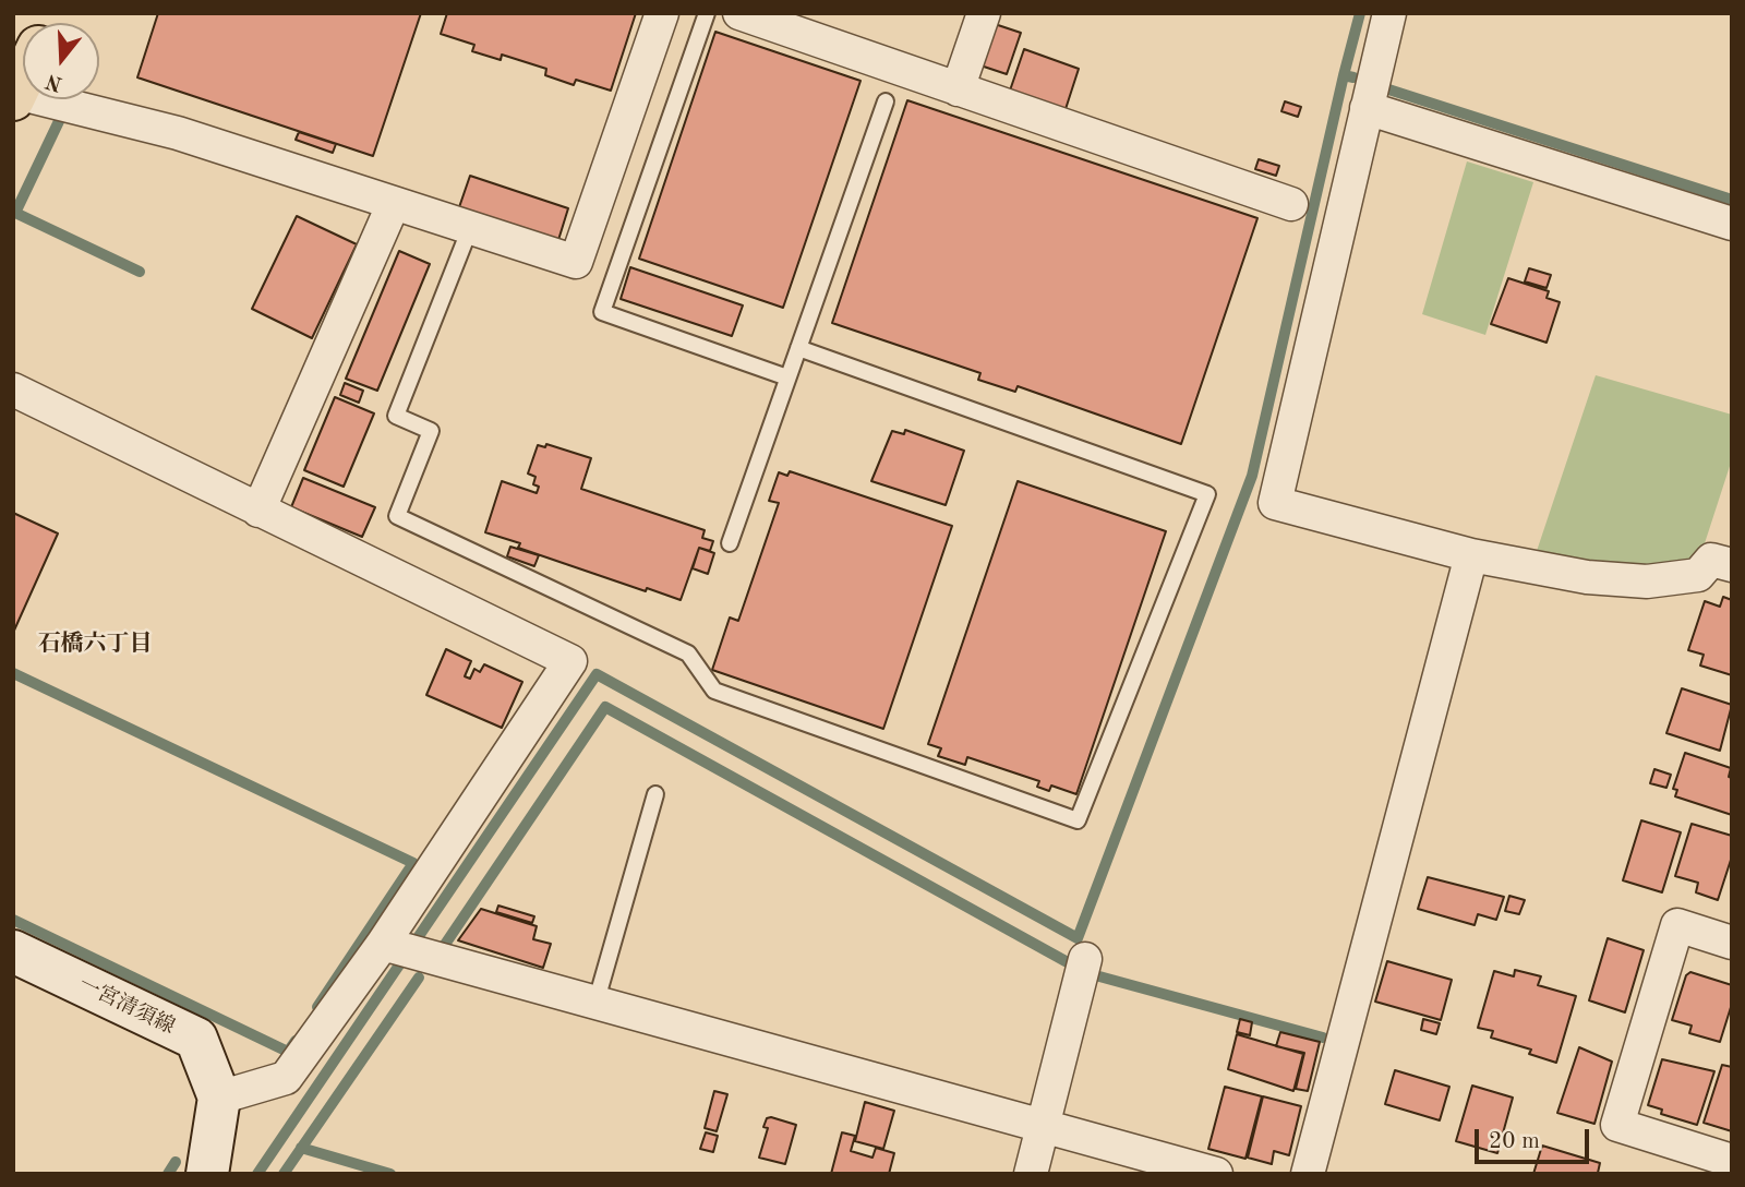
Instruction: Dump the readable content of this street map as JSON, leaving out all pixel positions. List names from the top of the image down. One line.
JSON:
{"streets":{"main road":["一宮清須線"]},"districts":["石橋六丁目"],"scale_bar":"20 m","north":"bottom"}
